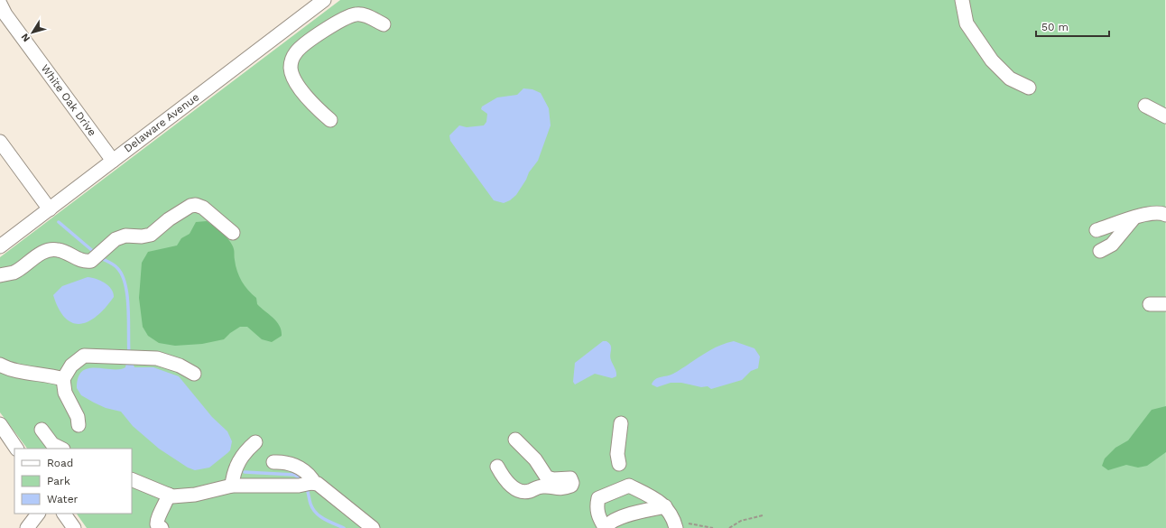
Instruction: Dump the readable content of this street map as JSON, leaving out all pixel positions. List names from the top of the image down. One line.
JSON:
{"streets":{"street":["White Oak Drive","Delaware Avenue"]},"crossings":[["White Oak Drive","Delaware Avenue"]],"legend":["Road","Park","Water"],"scale_bar":"50 m","north":"bottom left"}
